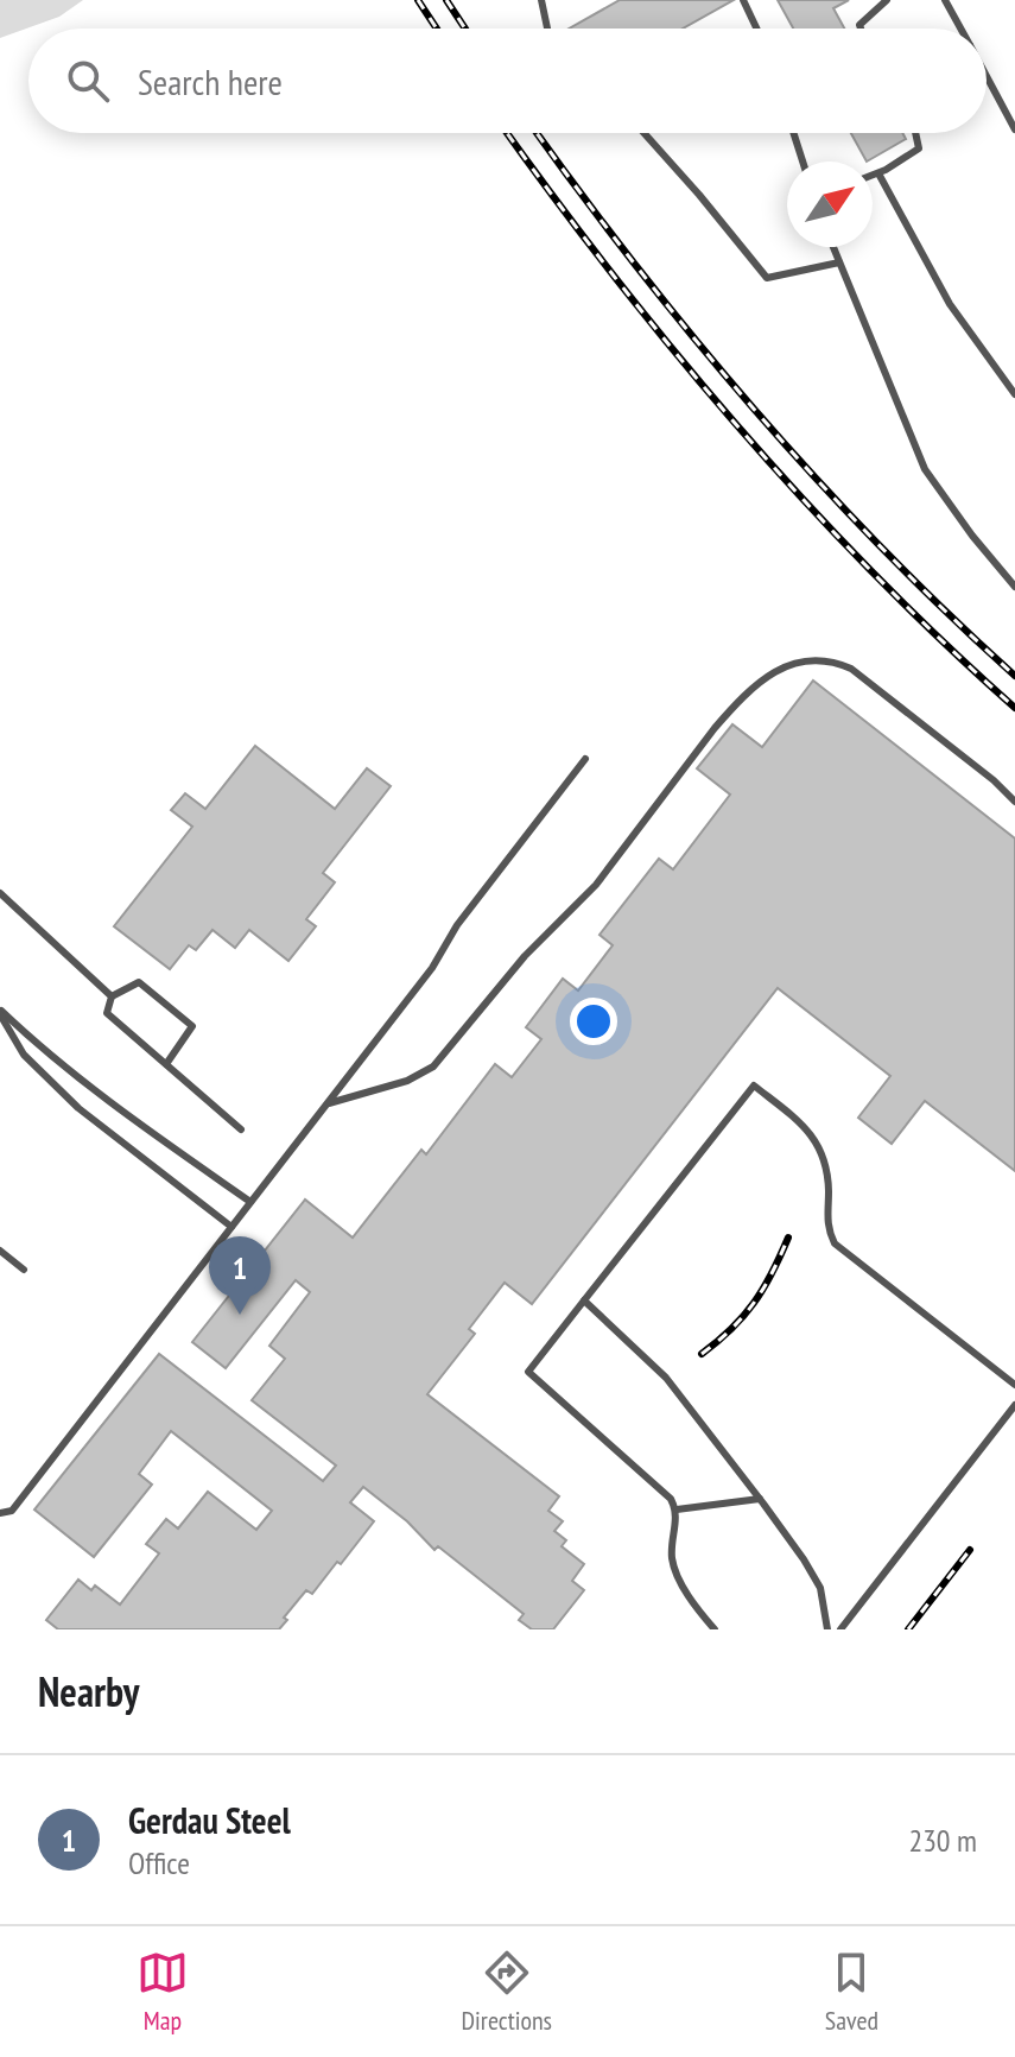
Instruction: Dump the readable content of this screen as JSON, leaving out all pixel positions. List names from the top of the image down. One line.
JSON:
{"north":"top right","page":{"search":"Search here","pins":"1","heading":"Nearby","list":[{"mark":"1","name":"Gerdau Steel","note":"Office","value":"230 m"}],"nav":["Map","Directions","Saved"]}}
